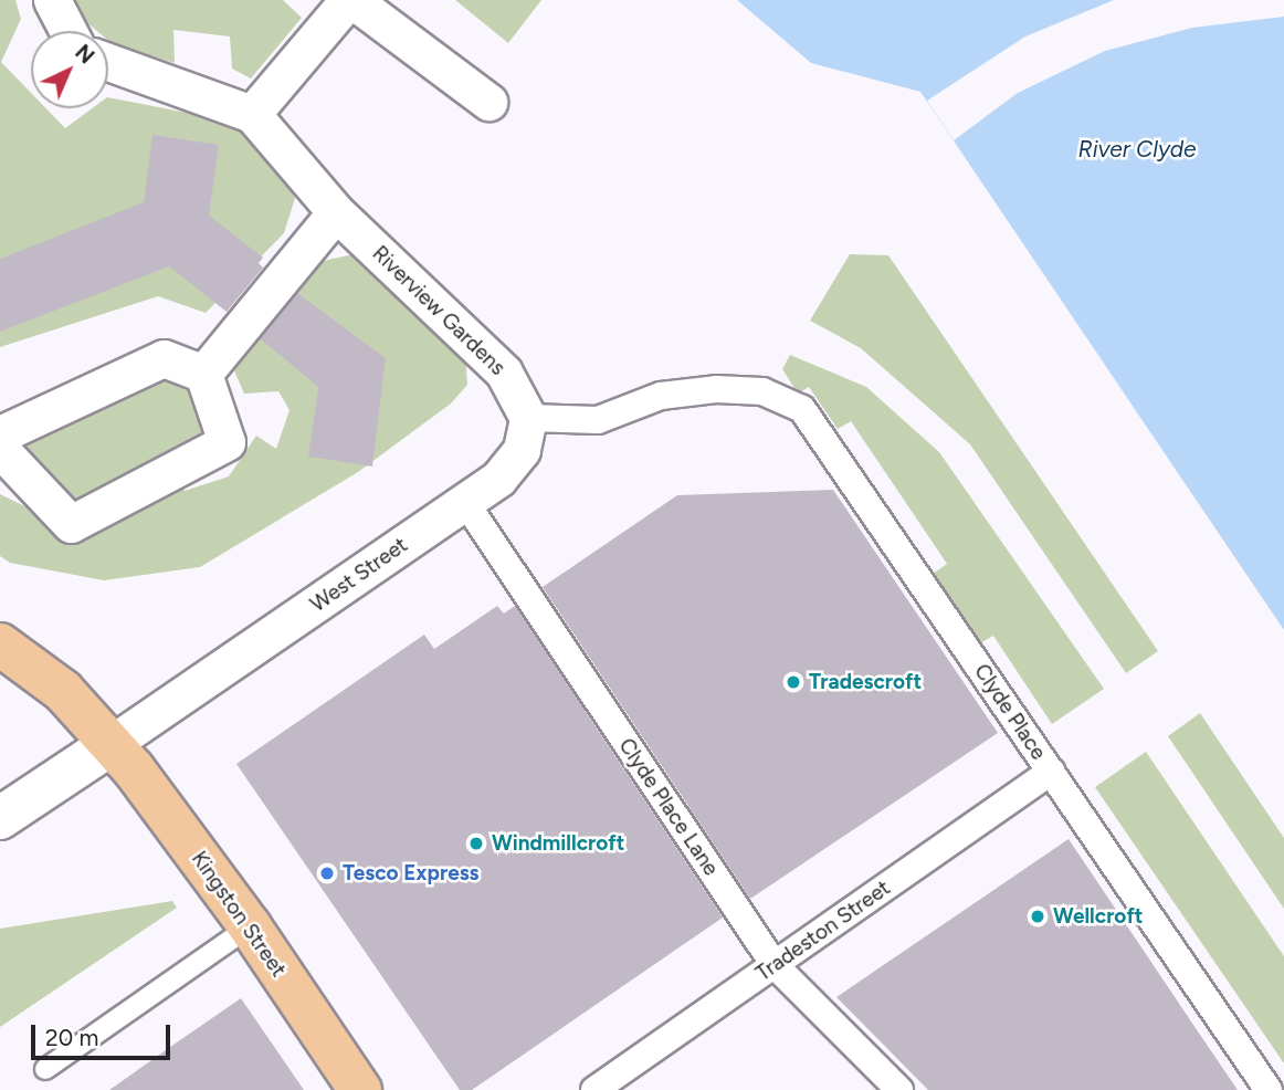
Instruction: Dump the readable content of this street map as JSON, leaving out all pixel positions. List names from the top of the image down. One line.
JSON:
{"streets":{"main road":["Kingston Street"],"street":["Riverview Gardens","West Street","Clyde Place","Clyde Place Lane","Tradeston Street"]},"crossings":[["Riverview Gardens","West Street"],["Riverview Gardens","Clyde Place"],["West Street","Clyde Place"],["West Street","Clyde Place Lane"],["West Street","Kingston Street"],["Clyde Place","Tradeston Street"],["Clyde Place Lane","Tradeston Street"]],"water":["River Clyde"],"places":["Tradescroft","Windmillcroft","Tesco Express","Wellcroft"],"scale_bar":"20 m","north":"top right"}
